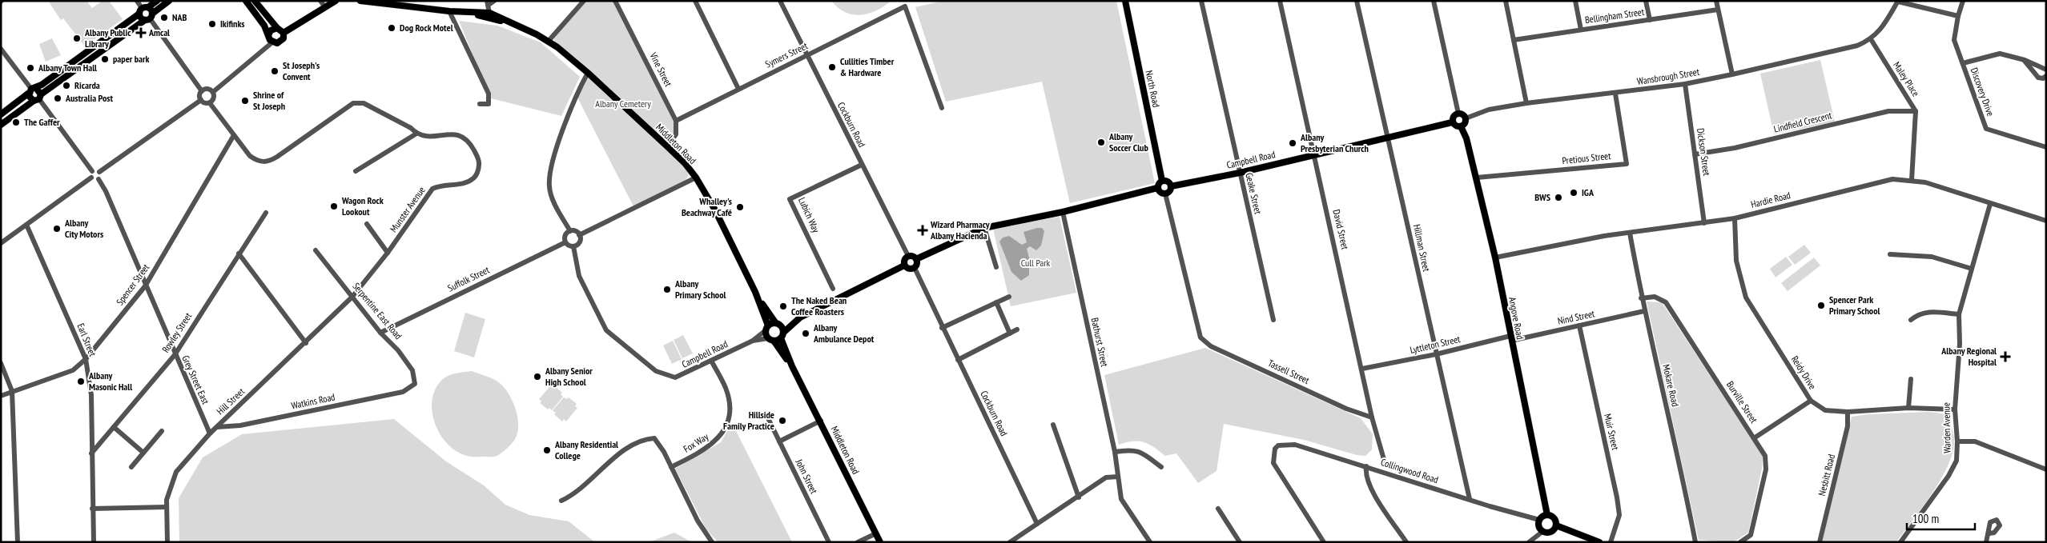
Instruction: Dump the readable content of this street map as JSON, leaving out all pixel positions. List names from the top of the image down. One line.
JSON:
{"streets":{"main road":["North Road","Middleton Road","Campbell Road","Angove Road"],"street":["Bellingham Street","Symers Street","Vine Street","Wansbrough Street","Maley Place","Discovery Drive","Lindfield Crescent","Cockburn Road","Dickson Street","Pretious Street","Geake Street","Hardie Road","Munster Avenue","Lubich Way","David Street","Hillman Street","Suffolk Street","Spencer Street","Serpentine East Road","Nind Street","Rowley Street","Earl Street","Bathurst Street","Lyttleton Street","Tassell Street","Reidy Drive","Grey Street East","Mokare Road","Hill Street","Watkins Road","Burville Street","Warden Avenue","Muir Street","Fox Way","Collingwood Road","Nesbitt Road","John Street"]},"crossings":[["Symers Street","Vine Street"],["Symers Street","Cockburn Road"],["Wansbrough Street","Maley Place"],["Wansbrough Street","Dickson Street"],["Wansbrough Street","Pretious Street"],["Wansbrough Street","Campbell Road"],["Wansbrough Street","Angove Road"],["Maley Place","Lindfield Crescent"],["Maley Place","Hardie Road"],["North Road","Campbell Road"],["North Road","Tassell Street"],["Lindfield Crescent","Dickson Street"],["Cockburn Road","Lubich Way"],["Middleton Road","Campbell Road"],["Dickson Street","Hardie Road"],["Pretious Street","Angove Road"],["Campbell Road","Geake Street"],["Campbell Road","David Street"],["Campbell Road","Hillman Street"],["Campbell Road","Suffolk Street"],["Campbell Road","Angove Road"],["Campbell Road","Tassell Street"],["Campbell Road","Fox Way"],["Hardie Road","Angove Road"],["Hardie Road","Reidy Drive"],["Hardie Road","Mokare Road"],["Hardie Road","Warden Avenue"],["Munster Avenue","Spencer Street"],["Munster Avenue","Serpentine East Road"],["Munster Avenue","Hill Street"],["David Street","Lyttleton Street"],["David Street","Tassell Street"],["Hillman Street","Lyttleton Street"],["Hillman Street","Collingwood Road"],["Suffolk Street","Serpentine East Road"],["Spencer Street","Earl Street"],["Spencer Street","Grey Street East"],["Serpentine East Road","Hill Street"],["Serpentine East Road","Watkins Road"],["Nind Street","Angove Road"],["Nind Street","Lyttleton Street"],["Nind Street","Mokare Road"],["Nind Street","Muir Street"],["Angove Road","Lyttleton Street"],["Angove Road","Collingwood Road"],["Rowley Street","Earl Street"],["Rowley Street","Grey Street East"],["Reidy Drive","Warden Avenue"],["Reidy Drive","Nesbitt Road"],["Grey Street East","Hill Street"],["Mokare Road","Burville Street"],["Hill Street","Watkins Road"]],"parks":["Albany Cemetery","Cull Park"],"places":{"other":["NAB","Ikifinks","Dog Rock Motel","Albany Public Library","paper bark","Cullities Timber & Hardware","Albany Town Hall","St Joseph's Convent","Ricarda","Australia Post","Shrine of St Joseph","The Gaffer","Albany Soccer Club","Albany Presbyterian Church","IGA","BWS","Wagon Rock Lookout","Whalley's Beachway Café","Albany City Motors","Albany Primary School","Spencer Park Primary School","The Naked Bean Coffee Roasters","Albany Ambulance Depot","Albany Senior High School","Albany Masonic Hall","Hillside Family Practice","Albany Residential College"],"health":["Amcal","Wizard Pharmacy Albany Hacienda","Albany Regional Hospital"]},"scale_bar":"100 m"}
